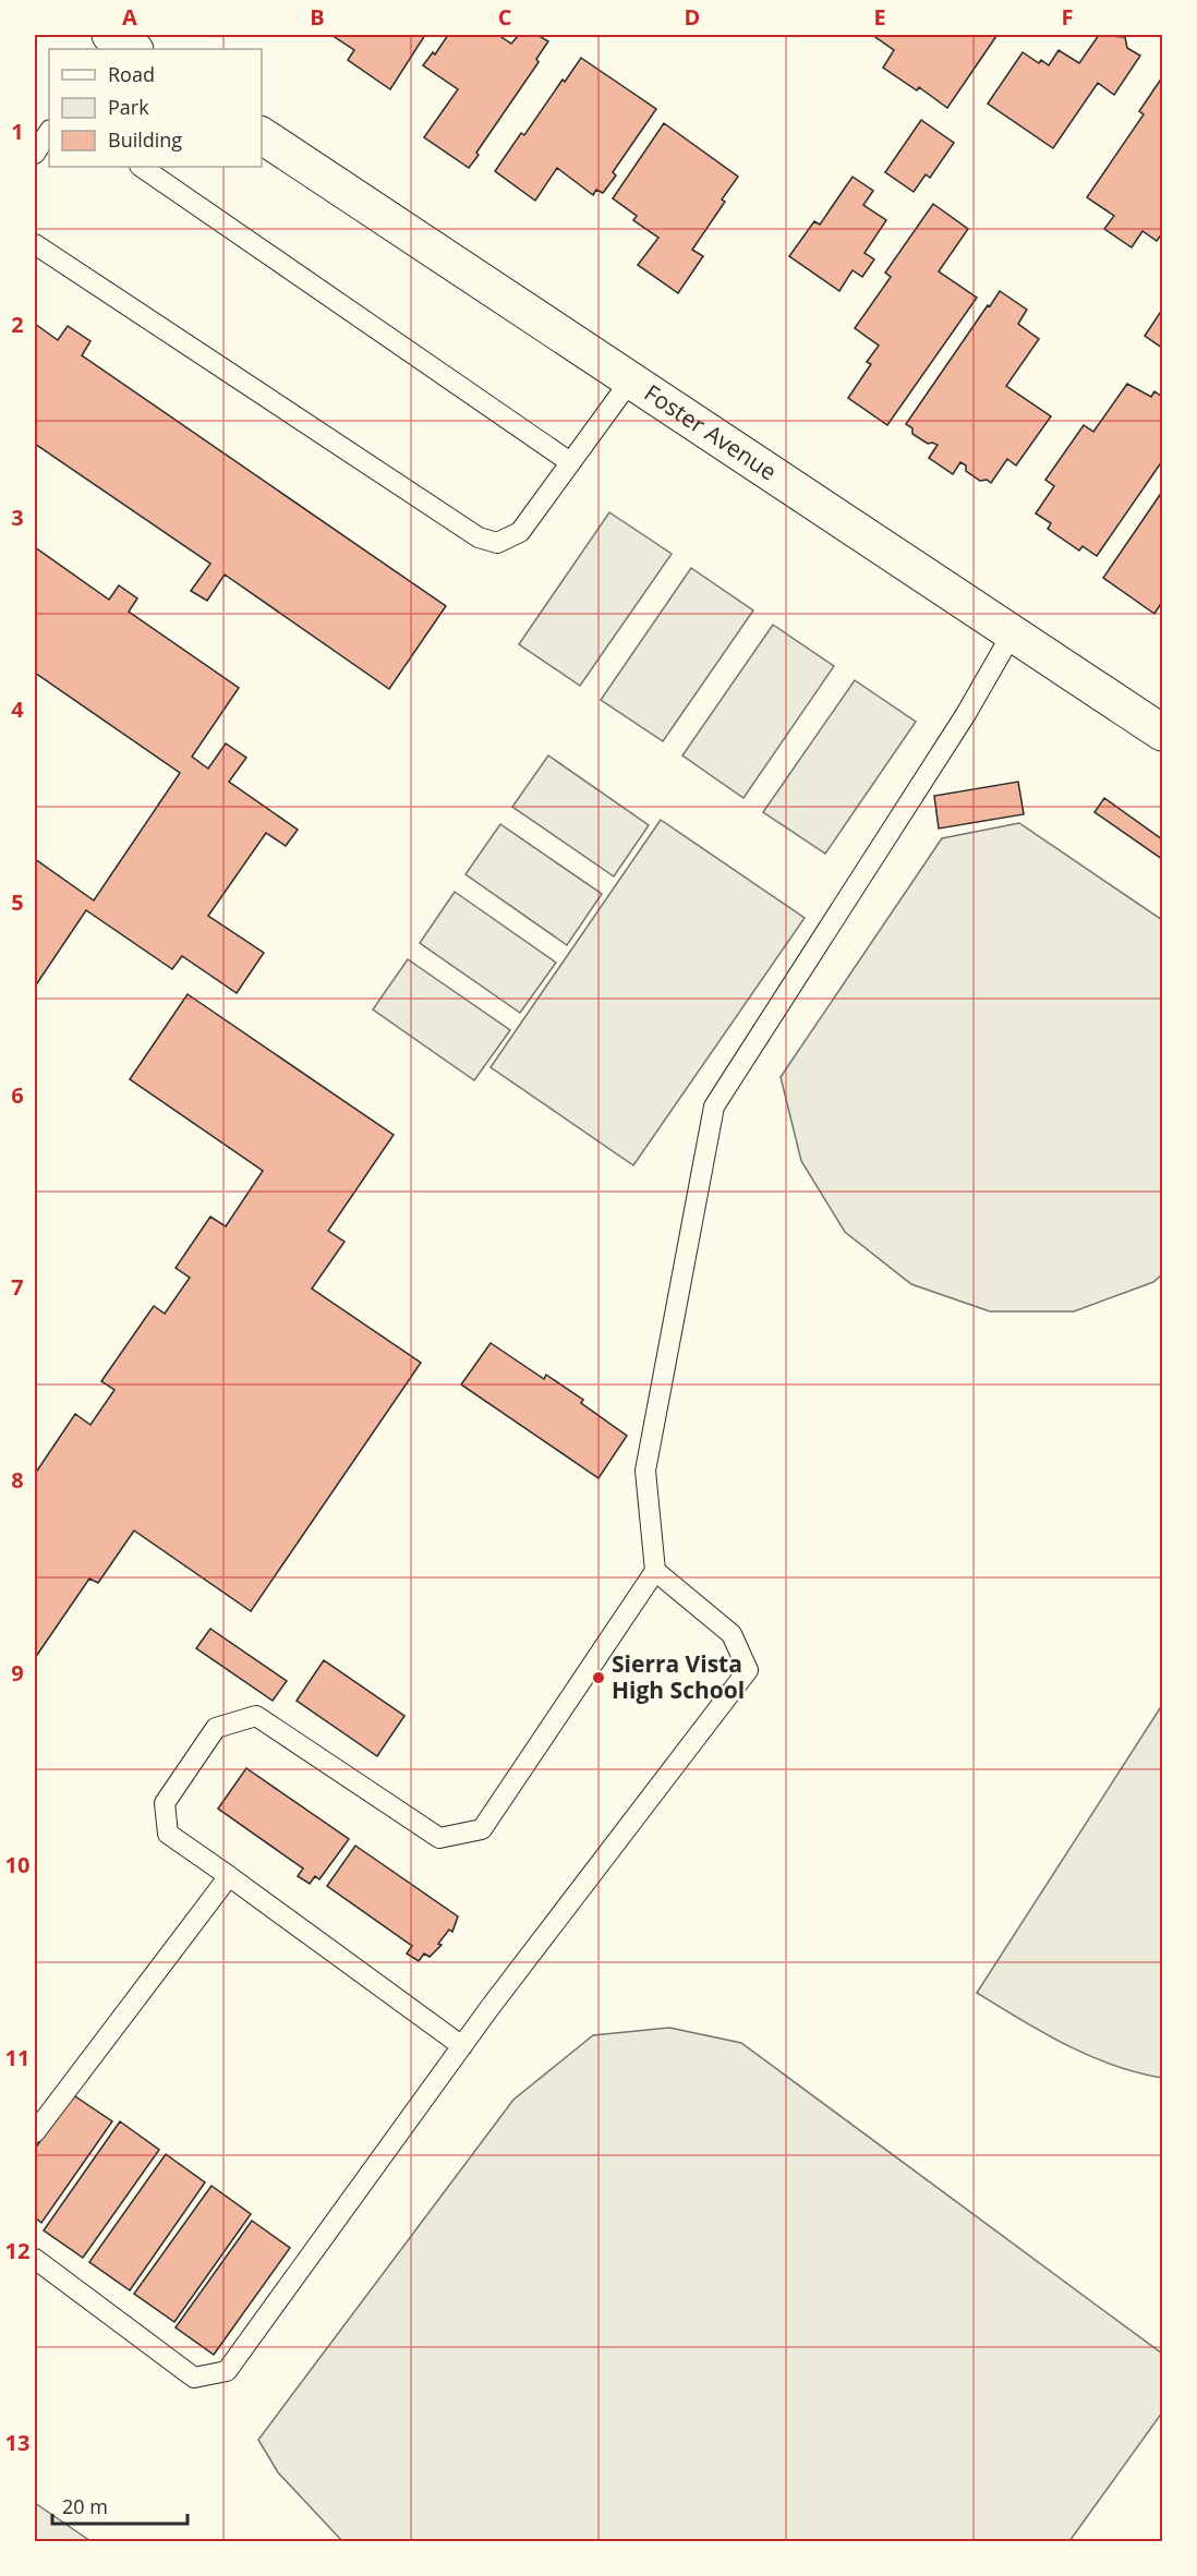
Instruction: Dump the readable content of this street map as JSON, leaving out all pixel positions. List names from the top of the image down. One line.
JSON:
{"streets":{"street":["Foster Avenue"]},"places":["Sierra Vista High School"],"legend":["Road","Park","Building"],"scale_bar":"20 m","grid":{"columns":["A","B","C","D","E","F"],"rows":["1","2","3","4","5","6","7","8","9","10","11","12","13"]}}
